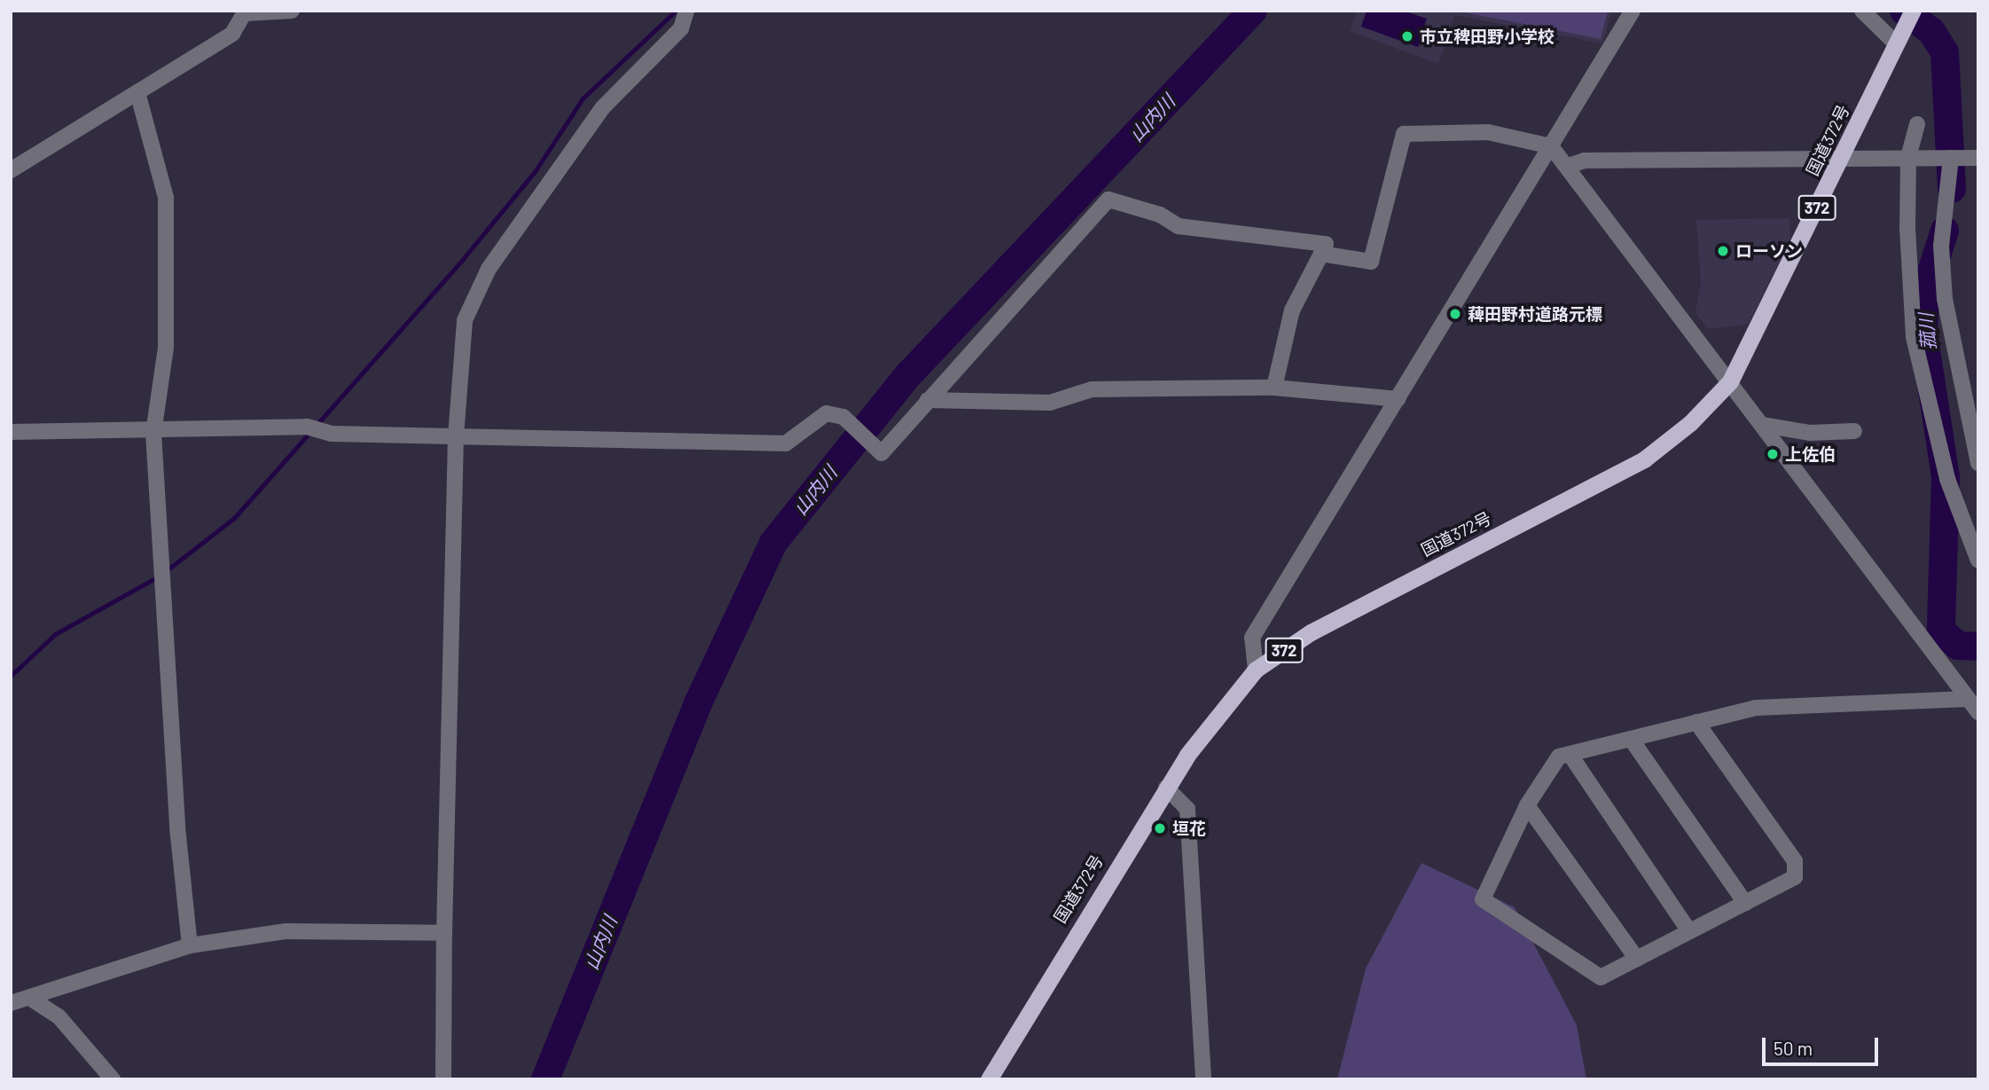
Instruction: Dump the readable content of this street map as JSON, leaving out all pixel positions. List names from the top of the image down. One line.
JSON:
{"streets":{"highway":["国道372号","372"]},"water":["山内川","菰川"],"places":["市立稗田野小学校","ローソン","薭田野村道路元標","上佐伯","垣花"],"scale_bar":"50 m"}
